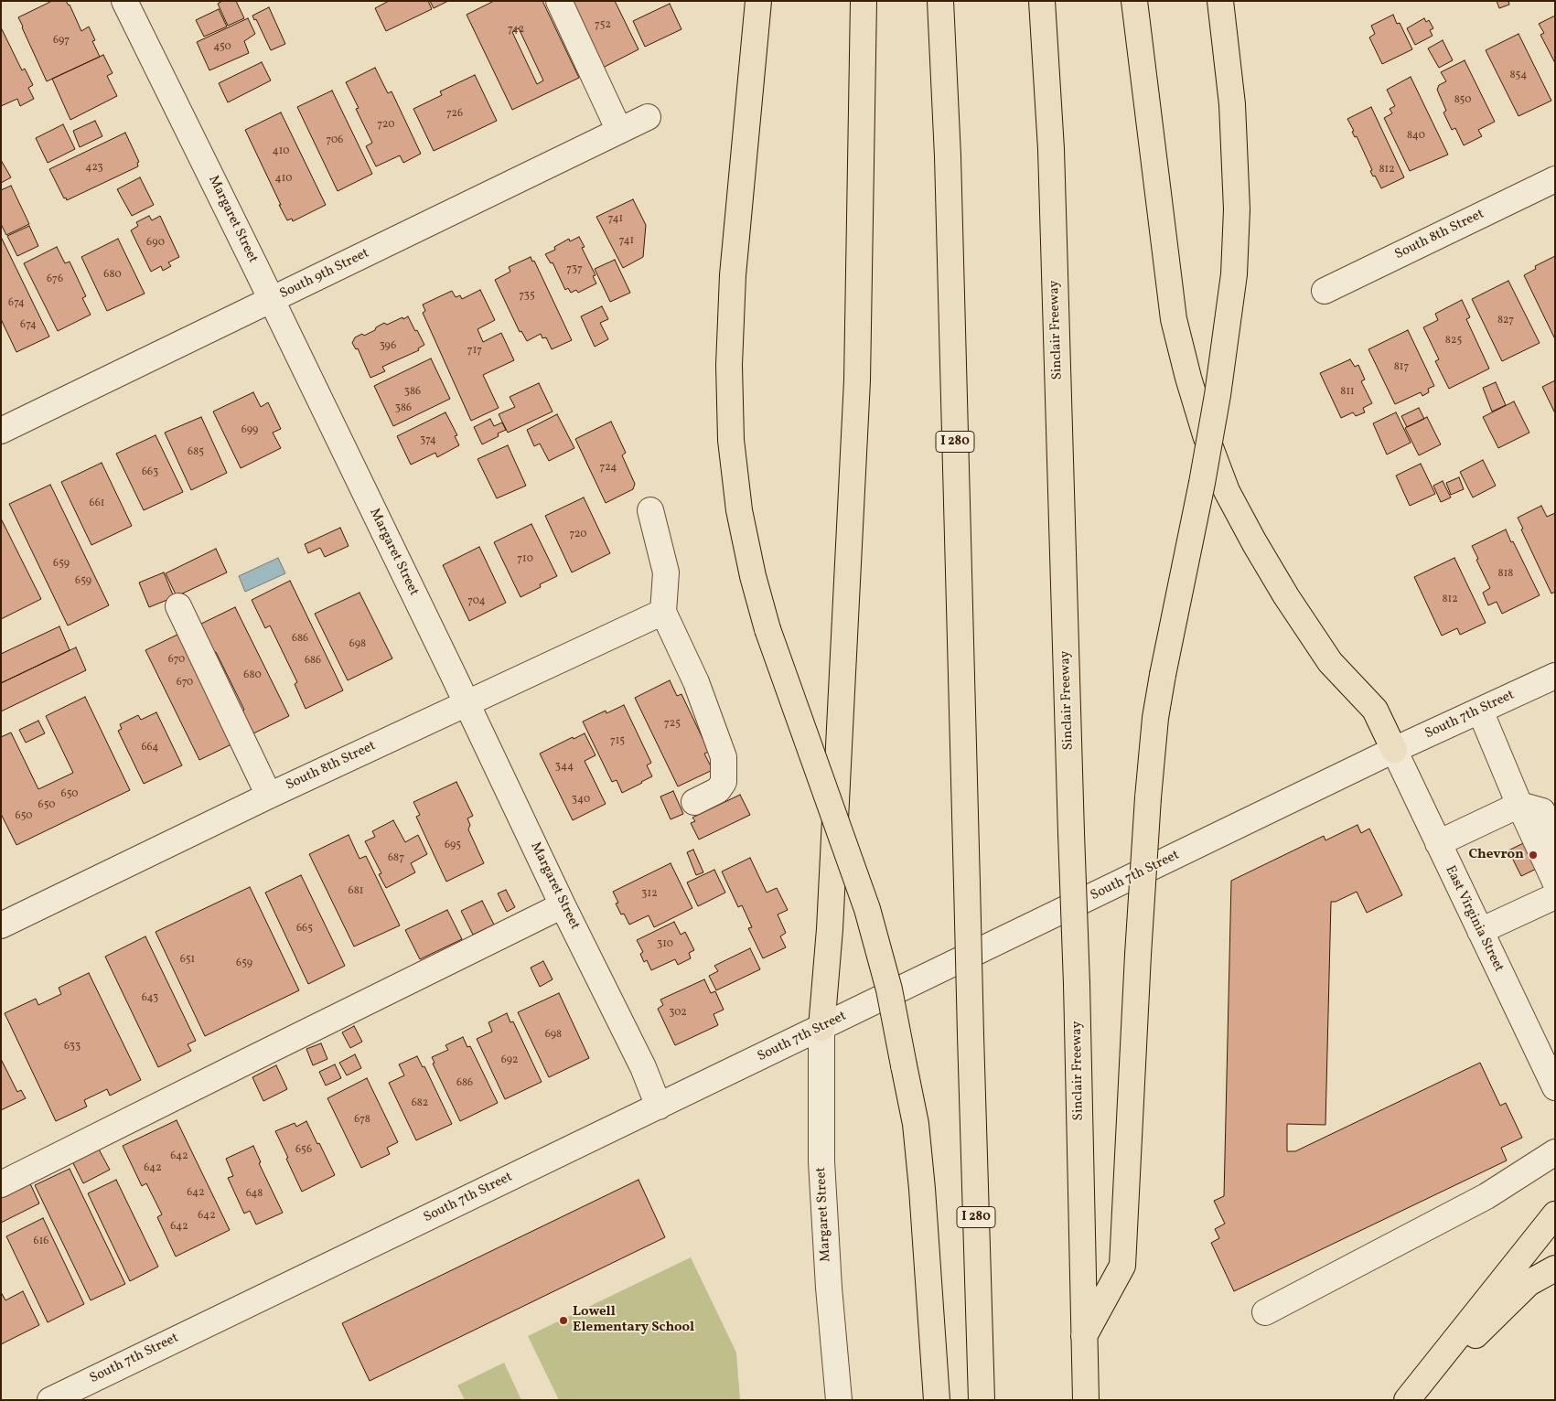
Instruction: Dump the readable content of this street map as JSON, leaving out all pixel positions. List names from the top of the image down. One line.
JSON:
{"streets":{"highway":["Sinclair Freeway","I 280"],"street":["Margaret Street","South 8th Street","South 9th Street","South 7th Street","East Virginia Street"]},"crossings":[["Margaret Street","South 8th Street"],["Margaret Street","South 9th Street"],["Margaret Street","South 7th Street"],["South 7th Street","East Virginia Street"]],"places":["Chevron","Lowell Elementary School"],"house_numbers":["752","742","697","450","854","850","726","720","840","706","410","423","812","410","741","741","690","737","680","676","735","674","827","674","825","396","717","817","386","811","386","699","374","685","724","663","661","720","710","659","818","659","812","704","686","698","670","686","680","670","725","715","664","344","650","340","650","650","695","687","681","312","665","310","651","659","643","302","698","633","692","686","682","678","656","642","642","642","648","642","642","616"]}
